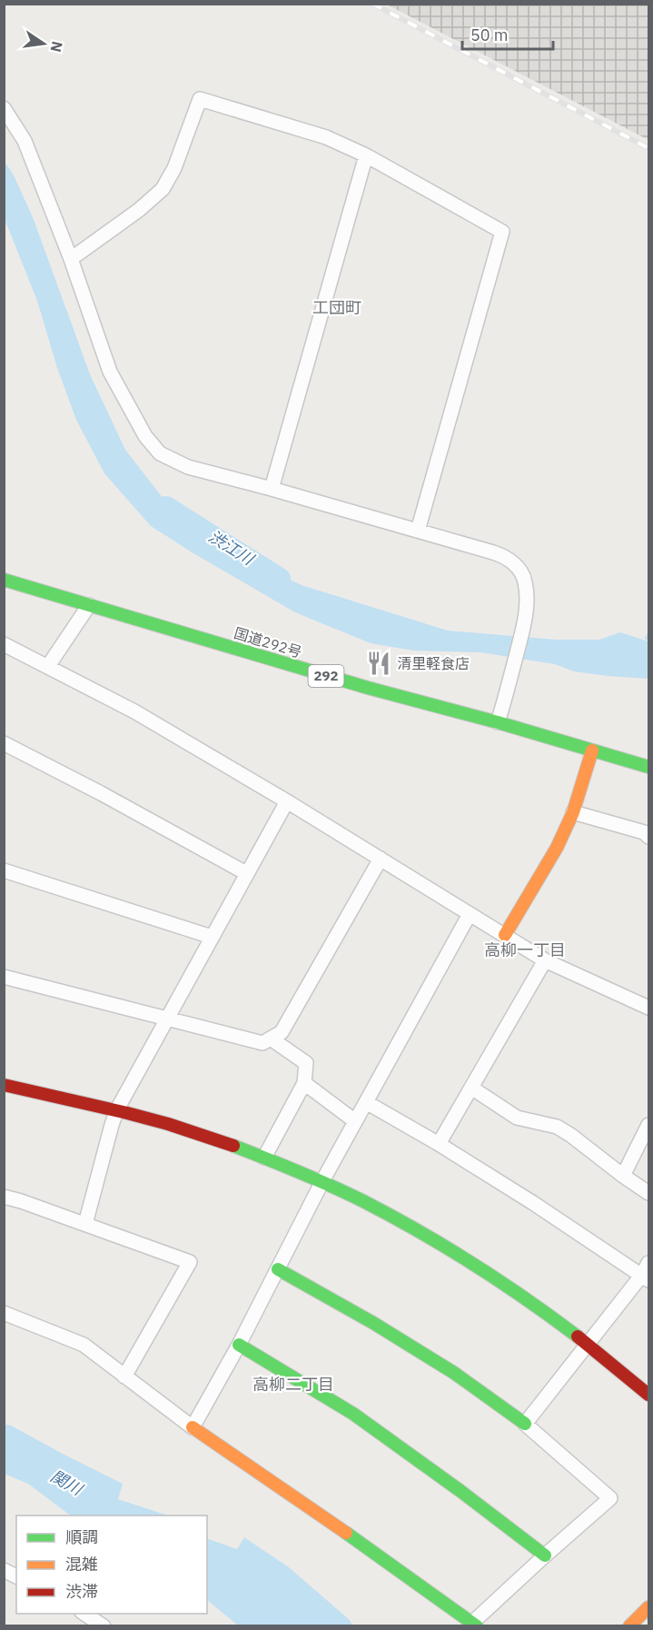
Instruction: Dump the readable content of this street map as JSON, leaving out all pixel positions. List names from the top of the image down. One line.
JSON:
{"streets":{"main road":["国道292号","292"]},"districts":["工団町","高柳一丁目","高柳二丁目"],"water":["渋江川","関川"],"places":{"restaurant":["清里軽食店"]},"legend":["順調","混雑","渋滞"],"scale_bar":"50 m","north":"right"}
